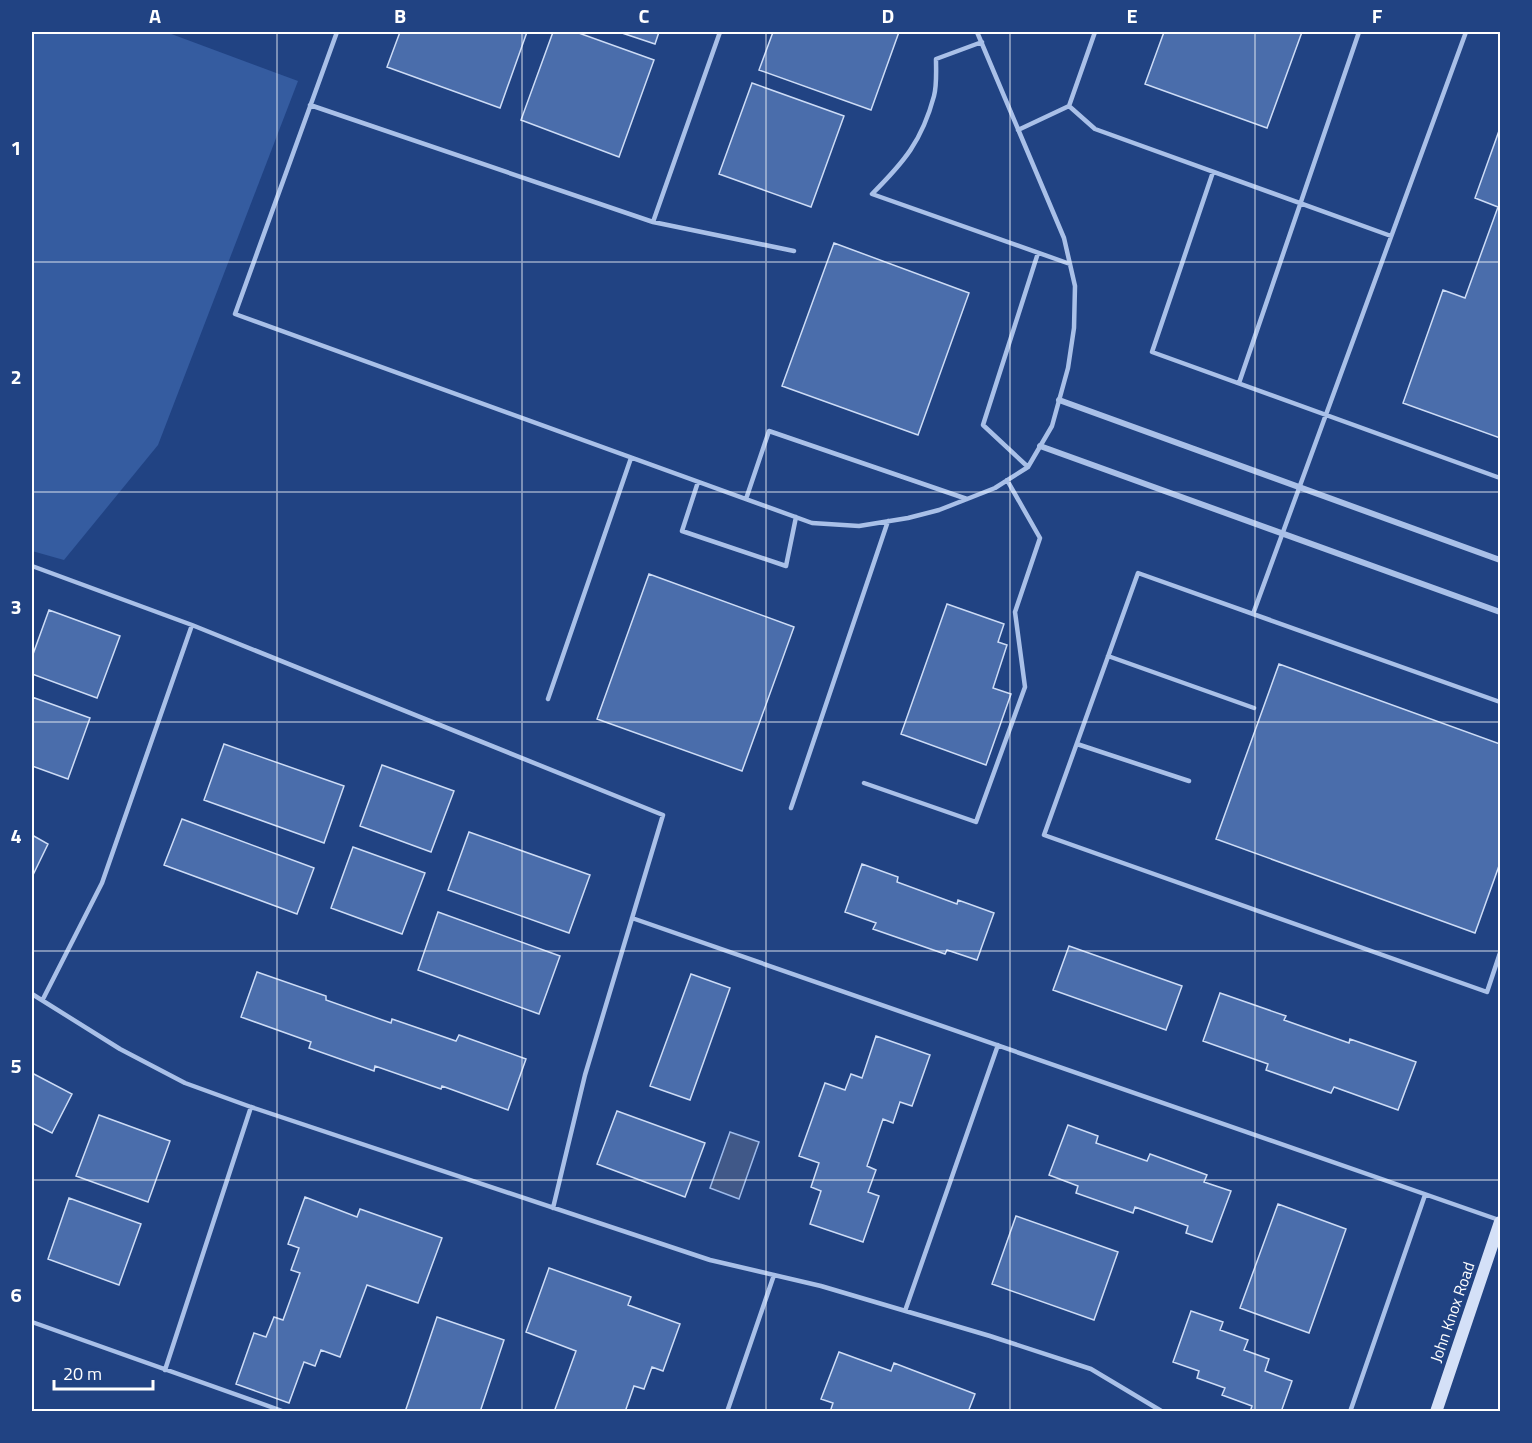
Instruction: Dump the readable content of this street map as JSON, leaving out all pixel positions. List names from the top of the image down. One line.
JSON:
{"streets":{"main road":["John Knox Road"]},"scale_bar":"20 m","grid":{"columns":["A","B","C","D","E","F"],"rows":["1","2","3","4","5","6"]}}
